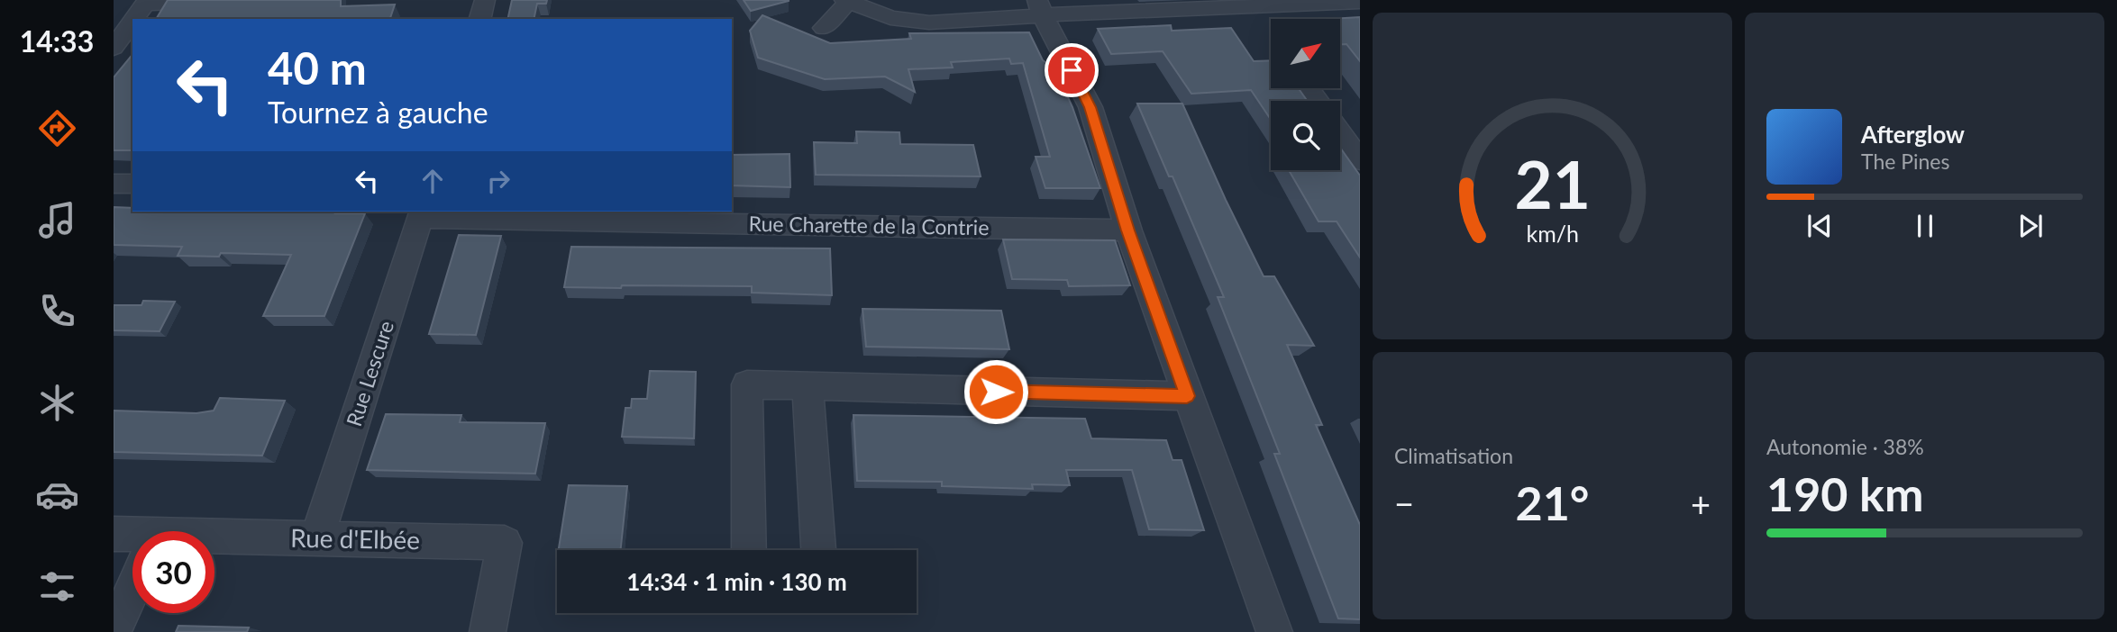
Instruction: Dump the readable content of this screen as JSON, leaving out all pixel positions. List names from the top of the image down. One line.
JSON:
{"streets":{"street":["Rue Charette de la Contrie","Rue Lescure","Rue d'Elbée"]},"crossings":[["Rue Charette de la Contrie","Rue Lescure"],["Rue Lescure","Rue d'Elbée"]],"north":"top right","page":{"tabs":"14:33","turn":["40 m","Tournez à gauche"],"song":["Afterglow","The Pines"],"tile":["Climatisation",["Autonomie · 38%","190 km"]],"heat":["−","21°","+"],"limit":"30","trip":"14:34 · 1 min · 130 m","gauge":["21","km/h"]}}
